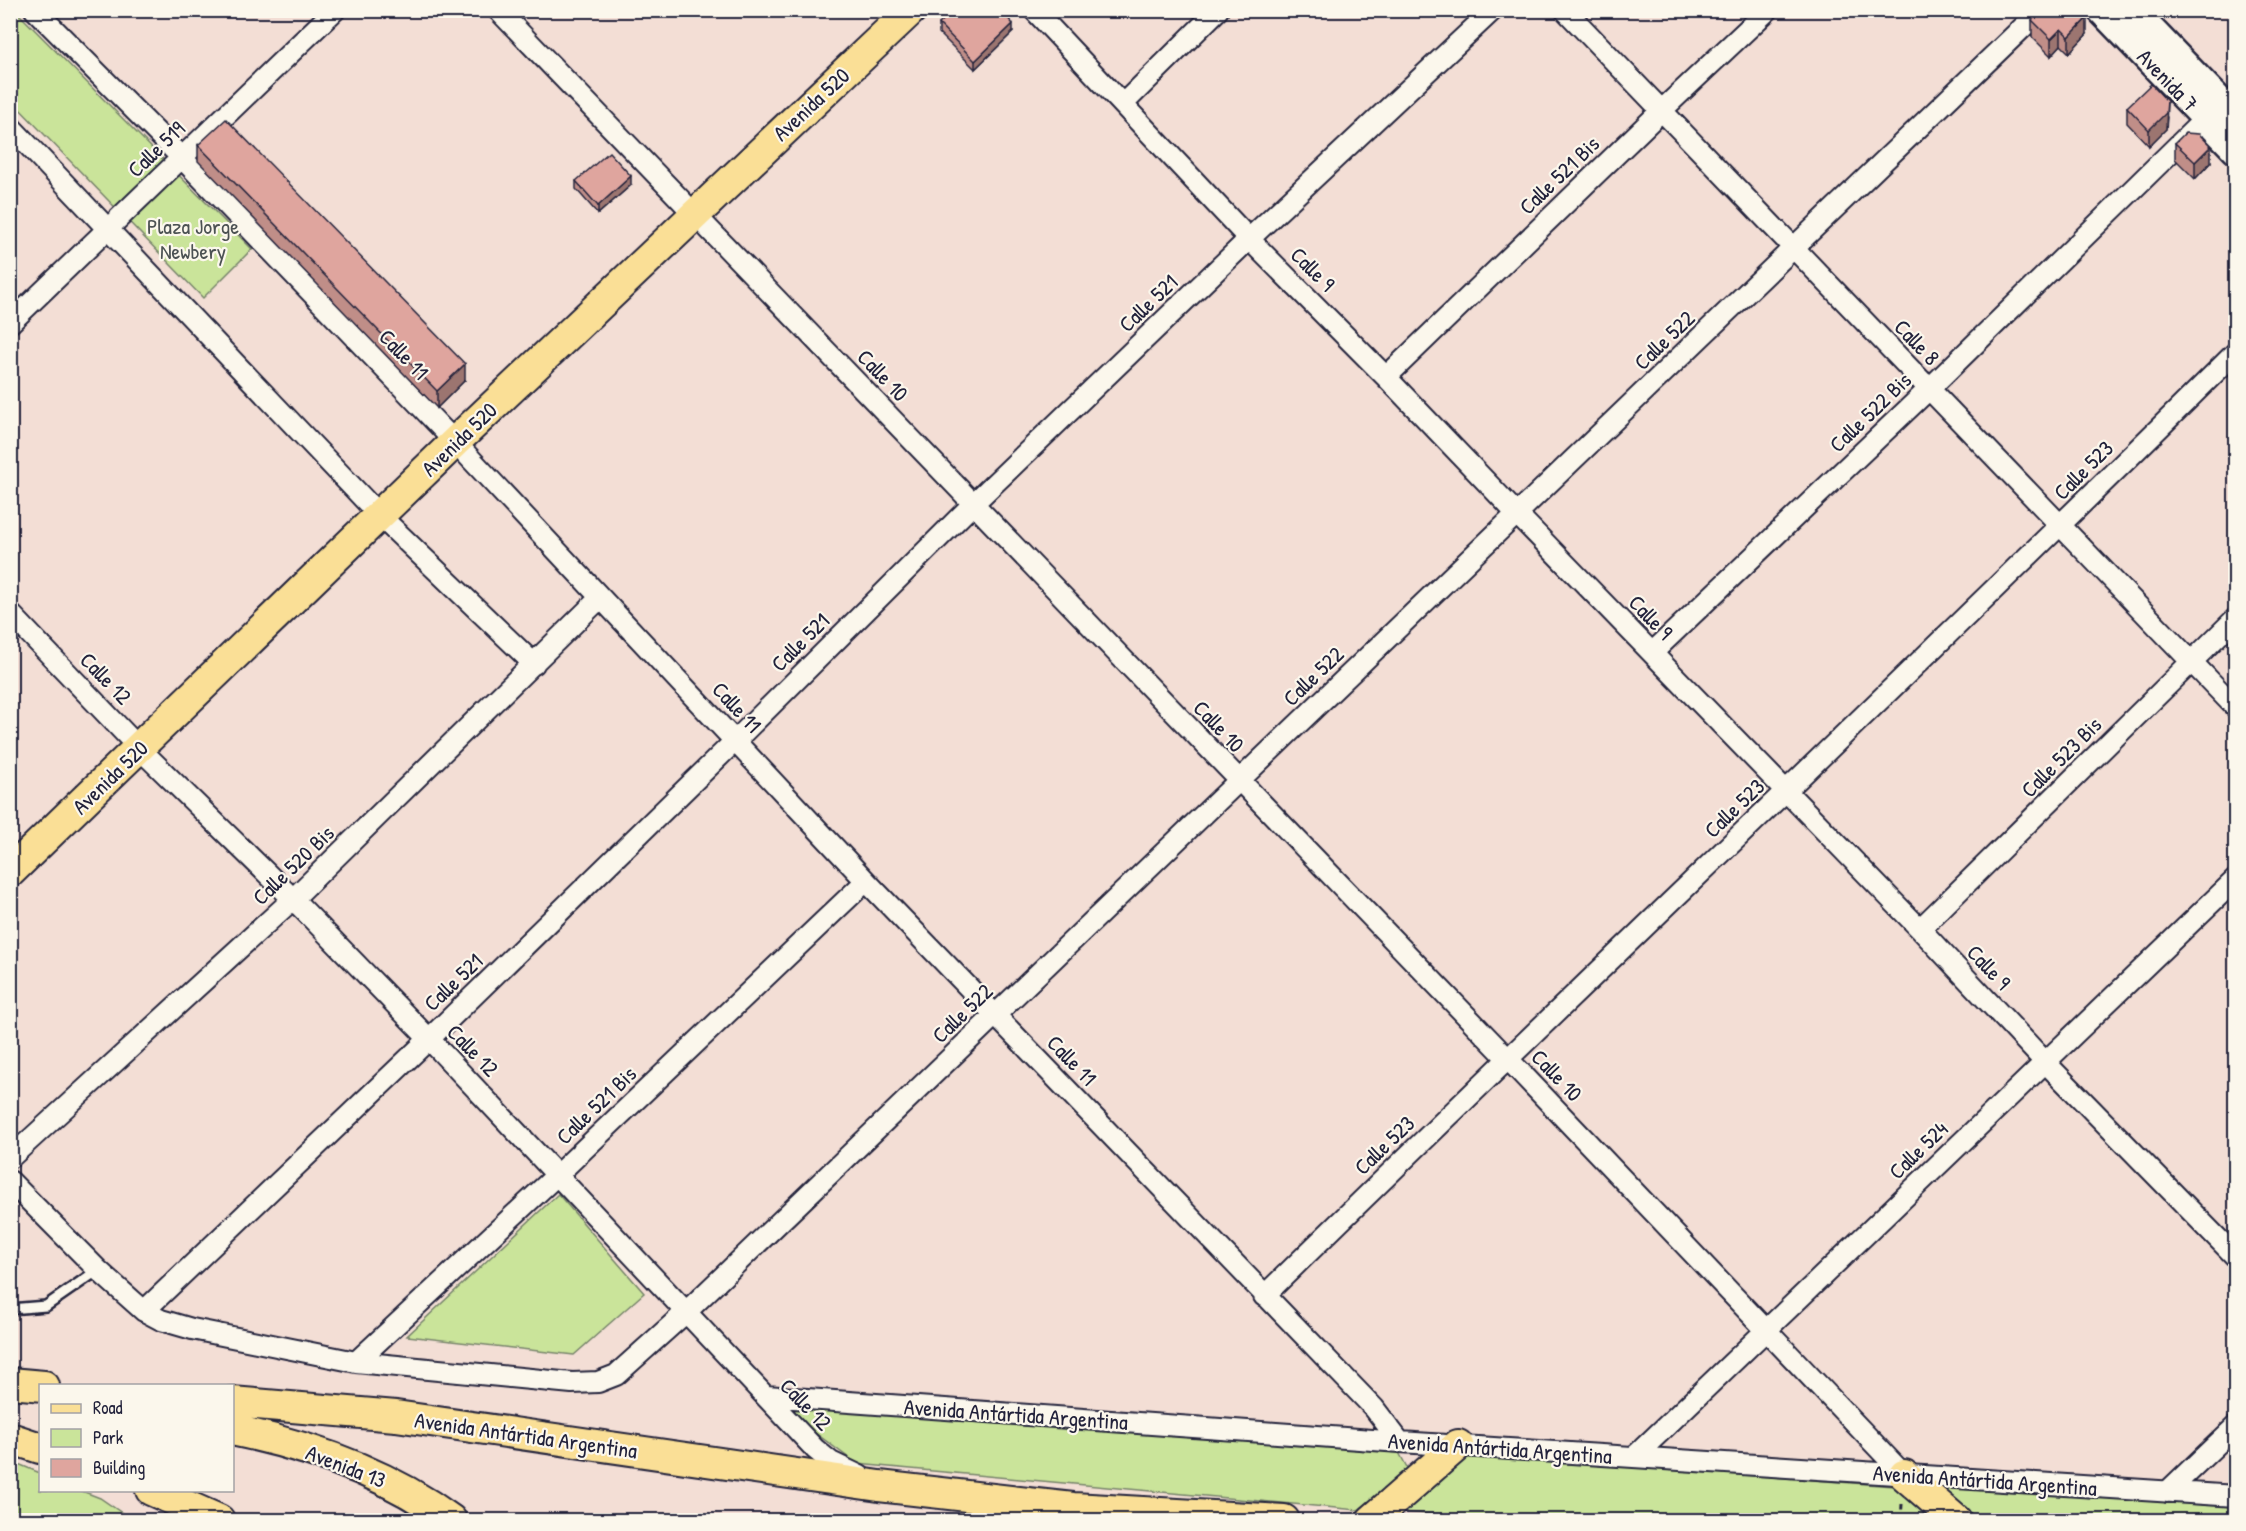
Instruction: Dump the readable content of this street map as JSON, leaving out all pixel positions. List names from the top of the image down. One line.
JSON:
{"streets":{"main road":["Avenida 7","Avenida 520","Avenida Antártida Argentina","Avenida 13"],"street":["Calle 519","Calle 521 Bis","Calle 9","Calle 521","Calle 522","Calle 8","Calle 11","Calle 10","Calle 522 Bis","Calle 523","Calle 12","Calle 523 Bis","Calle 520 Bis","Calle 524"]},"crossings":[["Avenida 7","Calle 522 Bis"],["Avenida 520","Calle 11"],["Avenida 520","Calle 10"],["Avenida 520","Calle 12"],["Calle 519","Calle 11"],["Calle 521 Bis","Calle 9"],["Calle 521 Bis","Calle 522"],["Calle 521 Bis","Calle 8"],["Calle 521 Bis","Calle 11"],["Calle 521 Bis","Calle 12"],["Calle 9","Calle 521"],["Calle 9","Calle 522"],["Calle 9","Calle 522 Bis"],["Calle 9","Calle 523"],["Calle 9","Calle 523 Bis"],["Calle 9","Calle 524"],["Calle 521","Calle 11"],["Calle 521","Calle 10"],["Calle 521","Calle 12"],["Calle 522","Calle 8"],["Calle 522","Calle 11"],["Calle 522","Calle 10"],["Calle 522","Calle 12"],["Calle 8","Calle 522 Bis"],["Calle 8","Calle 523"],["Calle 8","Calle 523 Bis"],["Calle 11","Calle 523"],["Calle 11","Calle 520 Bis"],["Calle 11","Avenida Antártida Argentina"],["Calle 10","Calle 523"],["Calle 10","Calle 524"],["Calle 10","Avenida Antártida Argentina"],["Calle 12","Calle 520 Bis"],["Calle 12","Avenida Antártida Argentina"],["Calle 524","Avenida Antártida Argentina"]],"parks":["Plaza Jorge Newbery"],"legend":["Road","Park","Building"]}
